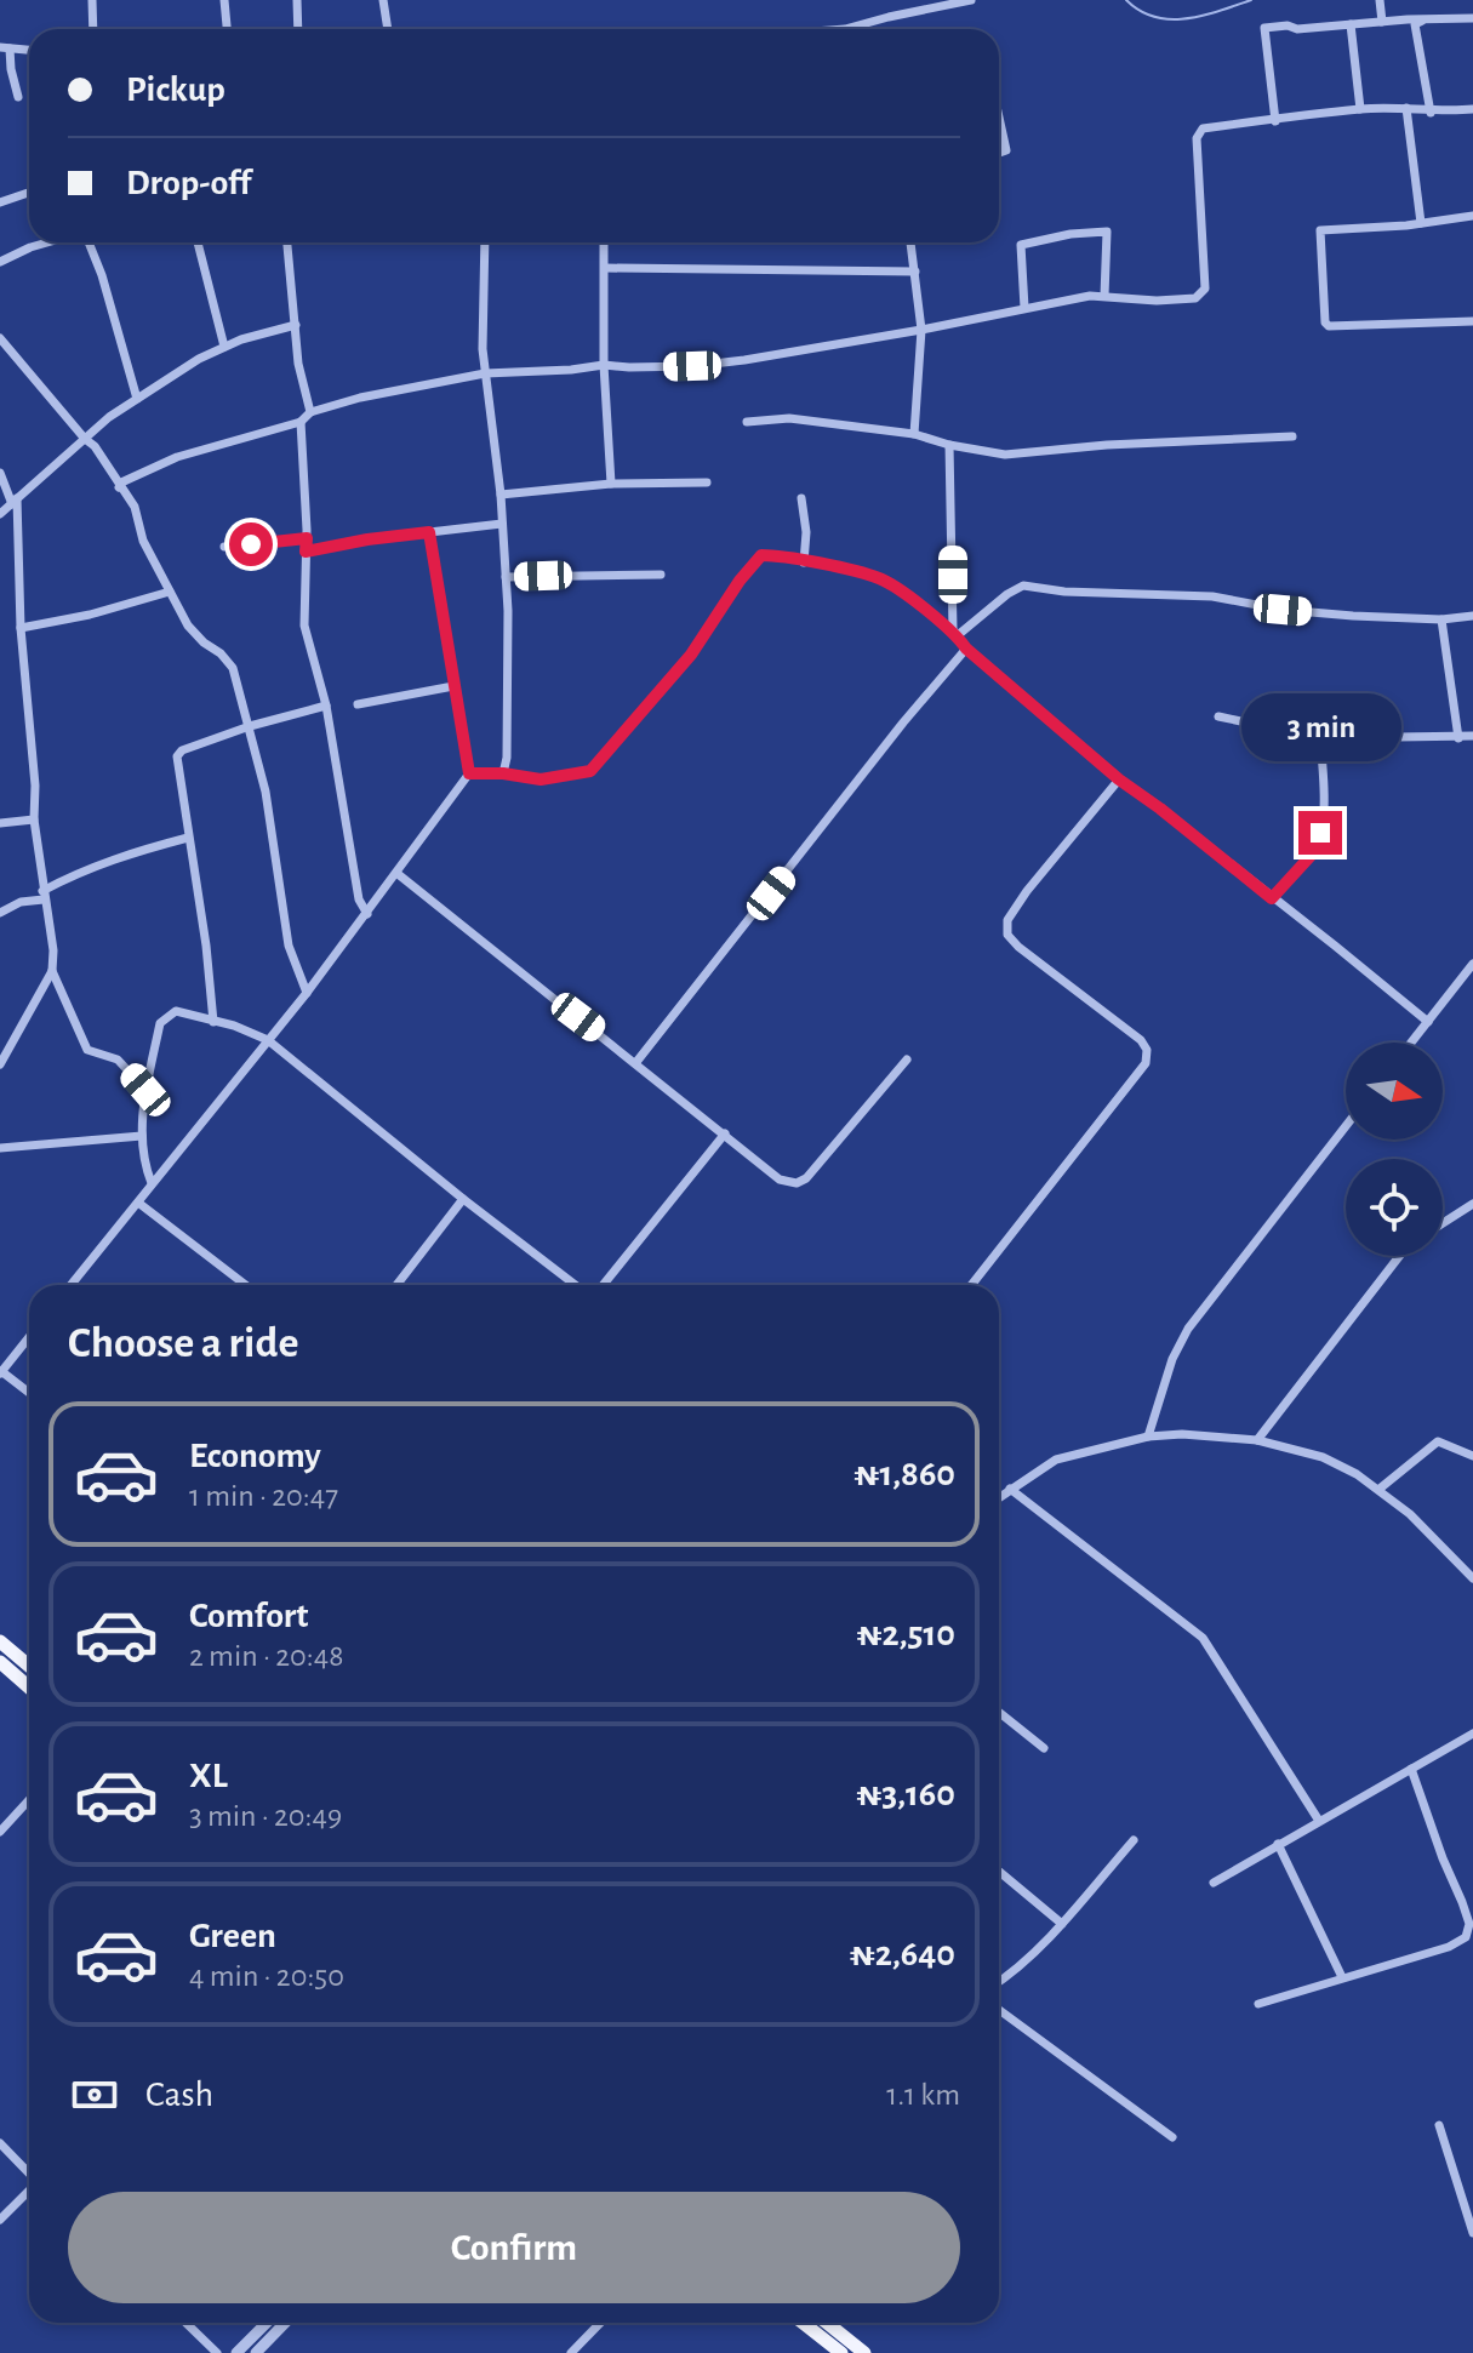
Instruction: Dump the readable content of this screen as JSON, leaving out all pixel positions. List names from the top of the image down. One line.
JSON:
{"north":"right","page":{"banner":["Pickup","Drop-off"],"bubble":"3 min","heading":"Choose a ride","list":[{"name":"Economy","note":"1 min · 20:47","value":"₦1,860"},{"name":"Comfort","note":"2 min · 20:48","value":"₦2,510"},{"name":"XL","note":"3 min · 20:49","value":"₦3,160"},{"name":"Green","note":"4 min · 20:50","value":"₦2,640"}],"pay":["Cash","1.1 km"],"buttons":"Confirm"}}
